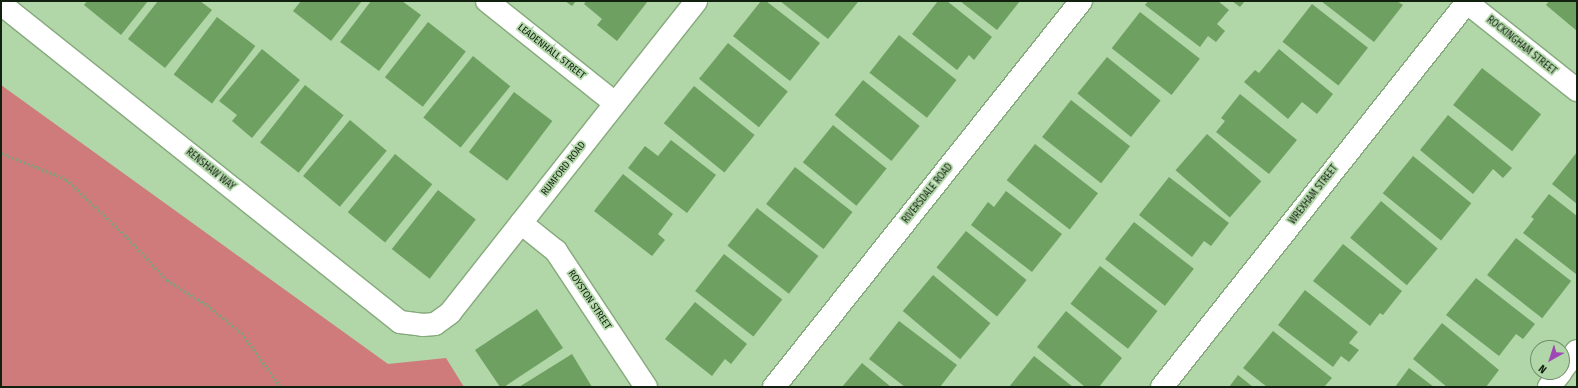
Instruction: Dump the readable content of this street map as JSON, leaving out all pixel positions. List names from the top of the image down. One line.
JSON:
{"streets":{"street":["ROCKINGHAM STREET","LEADENHALL STREET","RUMFORD ROAD","RENSHAW WAY","RIVERSDALE ROAD","WREXHAM STREET","ROYSTON STREET"]},"crossings":[["ROCKINGHAM STREET","WREXHAM STREET"],["LEADENHALL STREET","RUMFORD ROAD"],["RUMFORD ROAD","RENSHAW WAY"],["RUMFORD ROAD","ROYSTON STREET"]],"north":"bottom left"}
